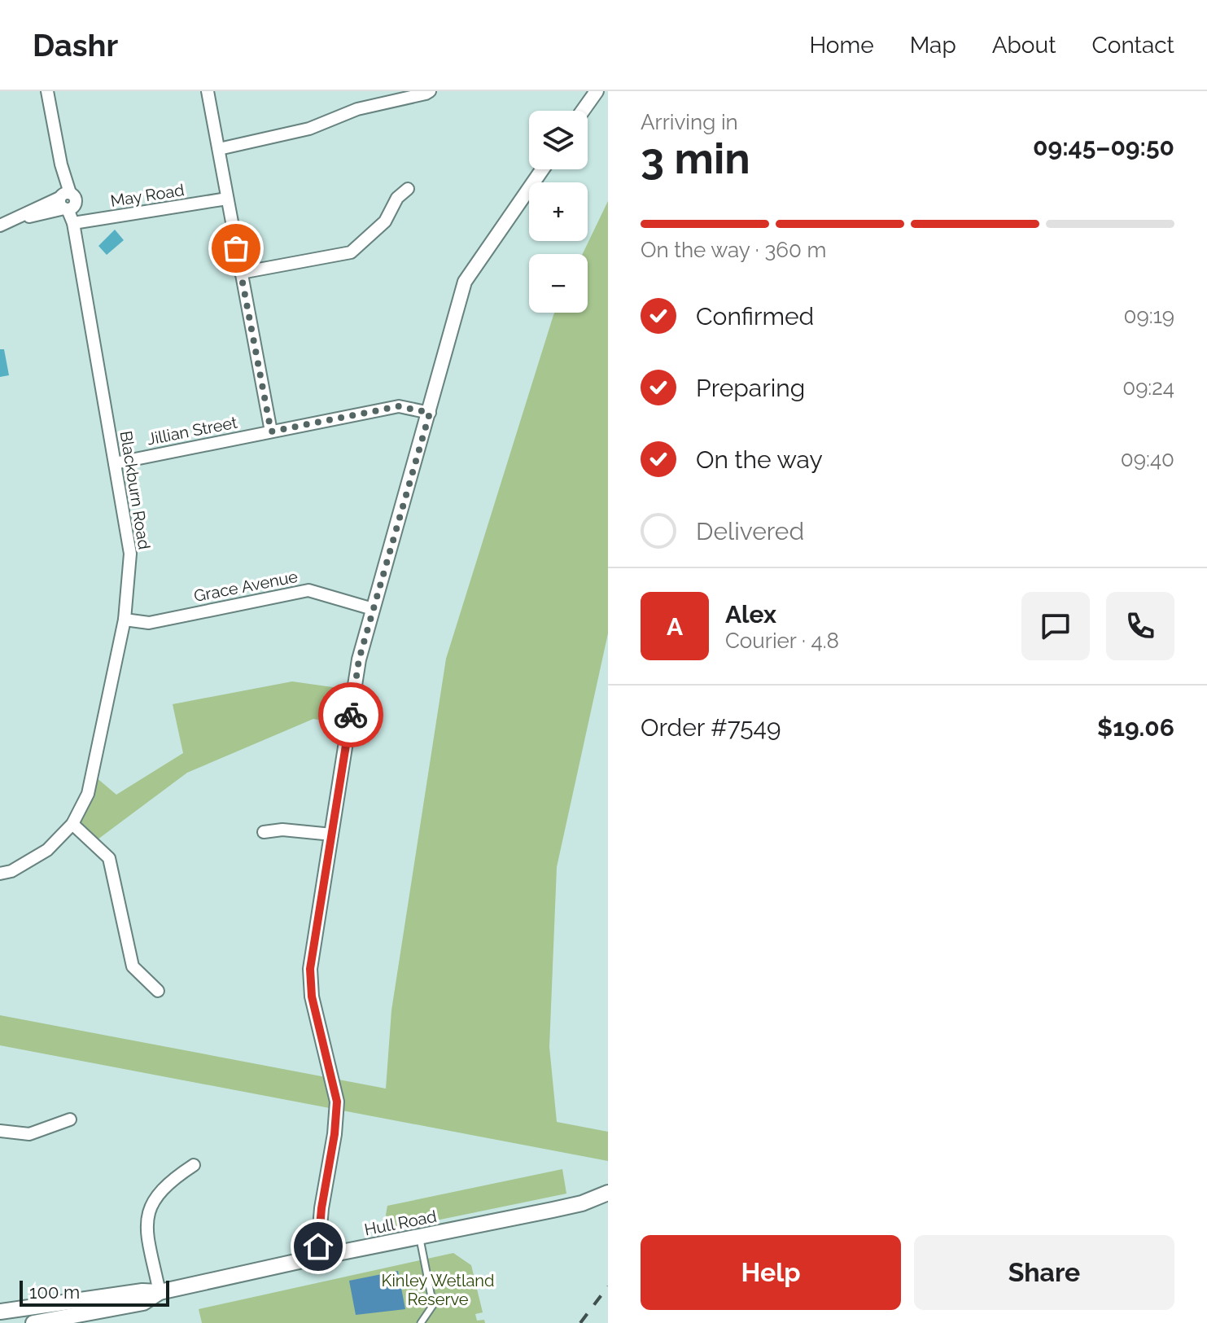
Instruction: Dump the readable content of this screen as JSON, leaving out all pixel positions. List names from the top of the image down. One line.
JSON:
{"streets":{"main road":["Hull Road"],"street":["May Road","Jillian Street","Blackburn Road","Grace Avenue"]},"crossings":[["May Road","Blackburn Road"],["Jillian Street","Blackburn Road"],["Blackburn Road","Grace Avenue"]],"parks":["Kinley Wetland Reserve"],"scale_bar":"100 m","page":{"header":"Dashr","nav":["Home","Map","About","Contact"],"heading":["3 min","Arriving in","09:45–09:50"],"panel":["Alex","Courier · 4.8","Order #7549","$19.06"],"map_buttons":["+","−"],"bar":"On the way · 360 m","list":[["Confirmed","09:19"],["Preparing","09:24"],["On the way","09:40"],"Delivered"],"round":"A","buttons":["Help","Share"],"scale":"100 m"}}
